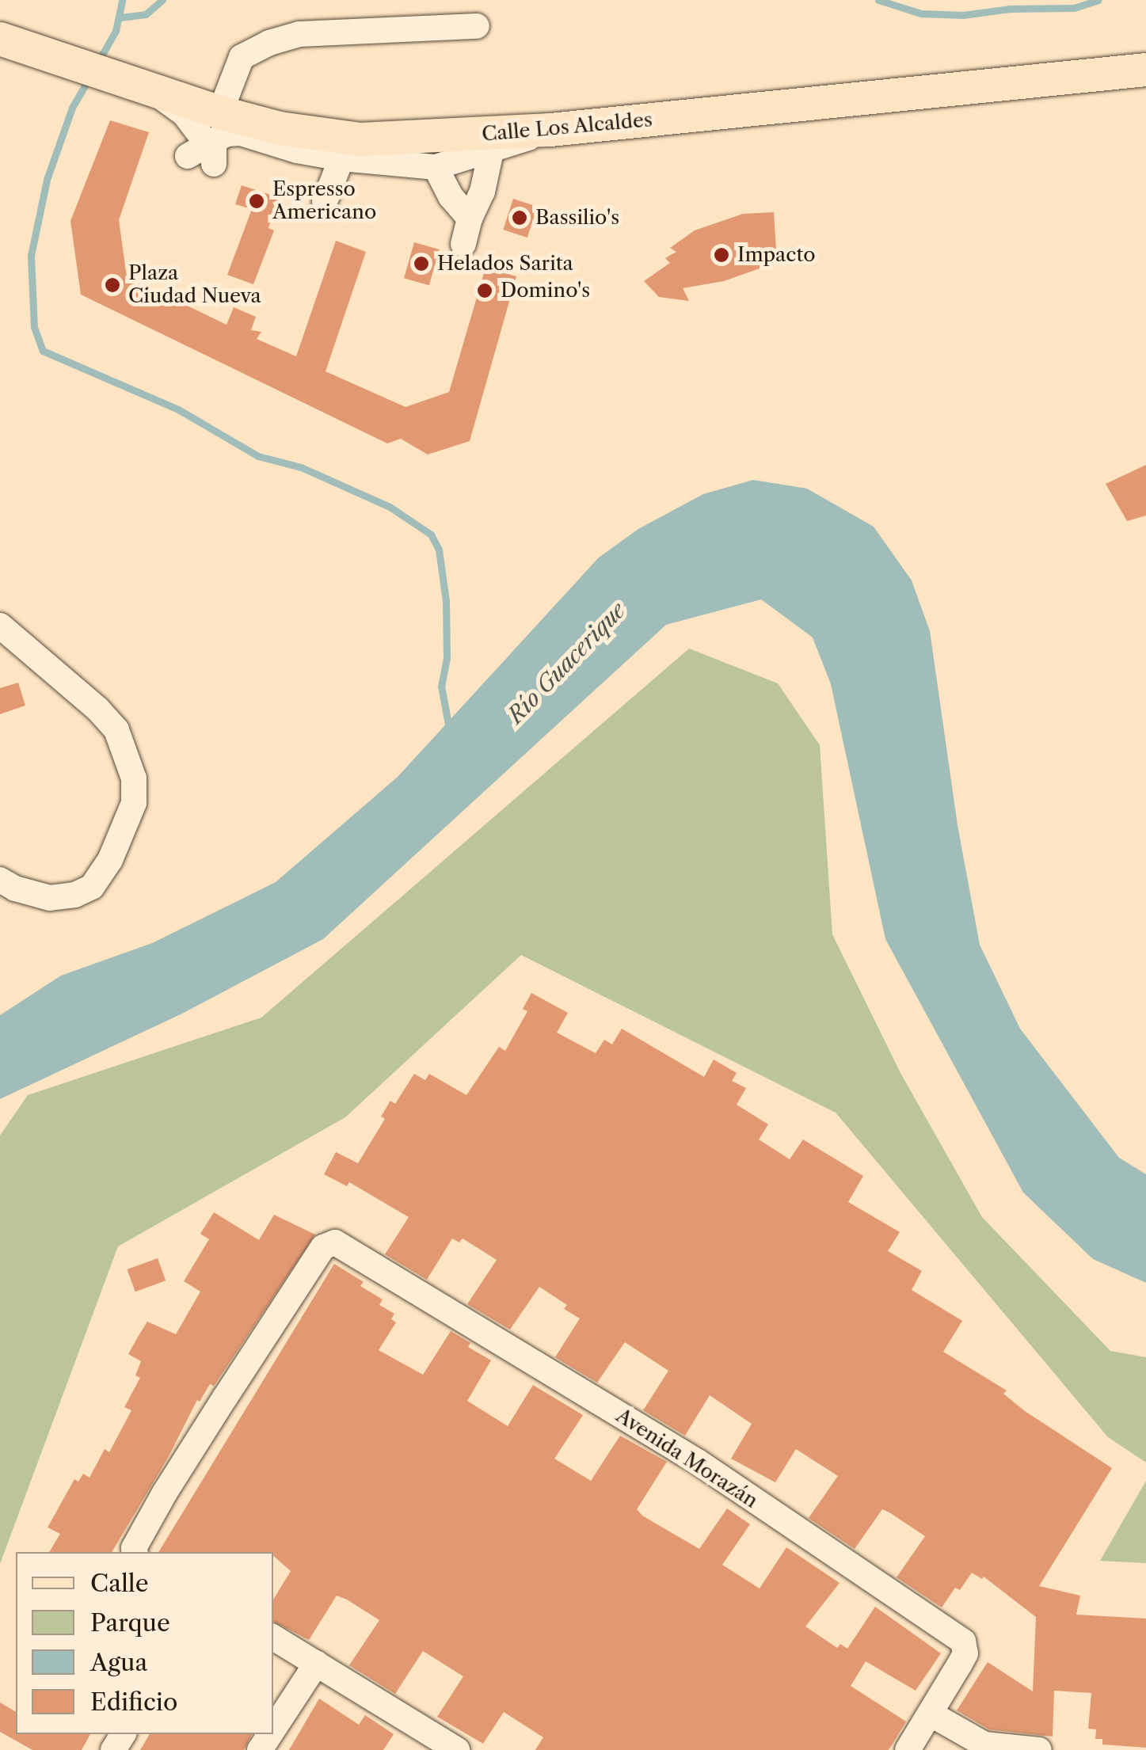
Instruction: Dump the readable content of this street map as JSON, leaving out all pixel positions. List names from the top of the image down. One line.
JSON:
{"streets":{"main road":["Calle Los Alcaldes"],"street":["Avenida Morazán"]},"water":["Río Guacerique"],"places":["Espresso Americano","Bassilio's","Impacto","Helados Sarita","Plaza Ciudad Nueva","Domino's"],"legend":["Calle","Parque","Agua","Edificio"]}
